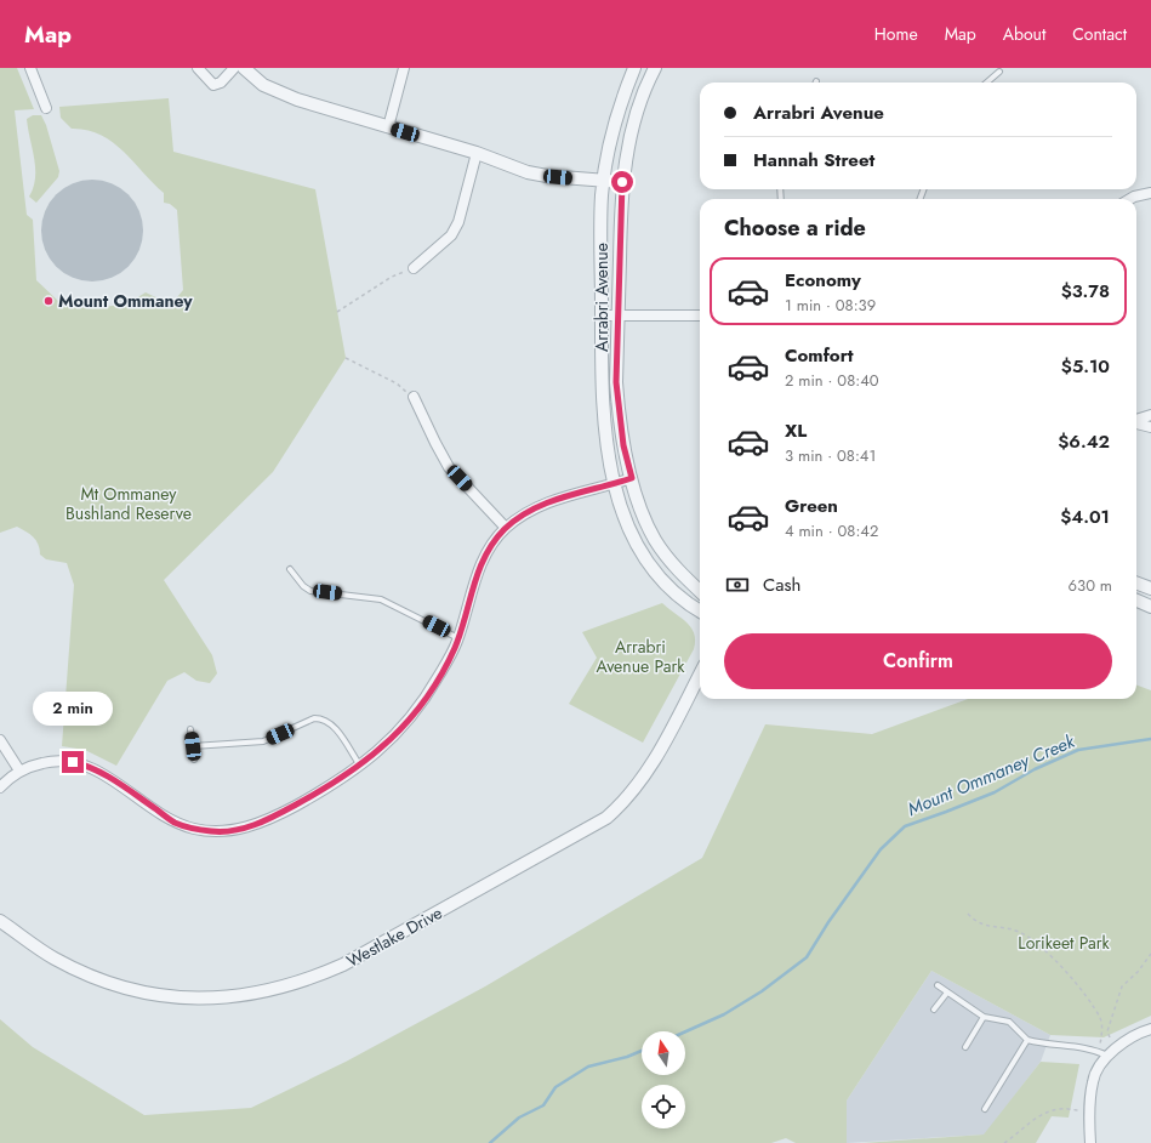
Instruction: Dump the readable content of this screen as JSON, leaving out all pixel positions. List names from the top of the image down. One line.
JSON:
{"streets":{"street":["Arrabri Avenue","Westlake Drive"]},"water":["Mount Ommaney Creek"],"parks":["Mt Ommaney Bushland Reserve","Arrabri Avenue Park","Lorikeet Park"],"places":["Mount Ommaney"],"north":"top","page":{"header":"Map","nav":["Home","Map","About","Contact"],"banner":["Arrabri Avenue","Hannah Street"],"heading":"Choose a ride","list":[{"name":"Economy","note":"1 min · 08:39","value":"$3.78"},{"name":"Comfort","note":"2 min · 08:40","value":"$5.10"},{"name":"XL","note":"3 min · 08:41","value":"$6.42"},{"name":"Green","note":"4 min · 08:42","value":"$4.01"}],"pay":["Cash","630 m"],"buttons":"Confirm","bubble":"2 min"}}
